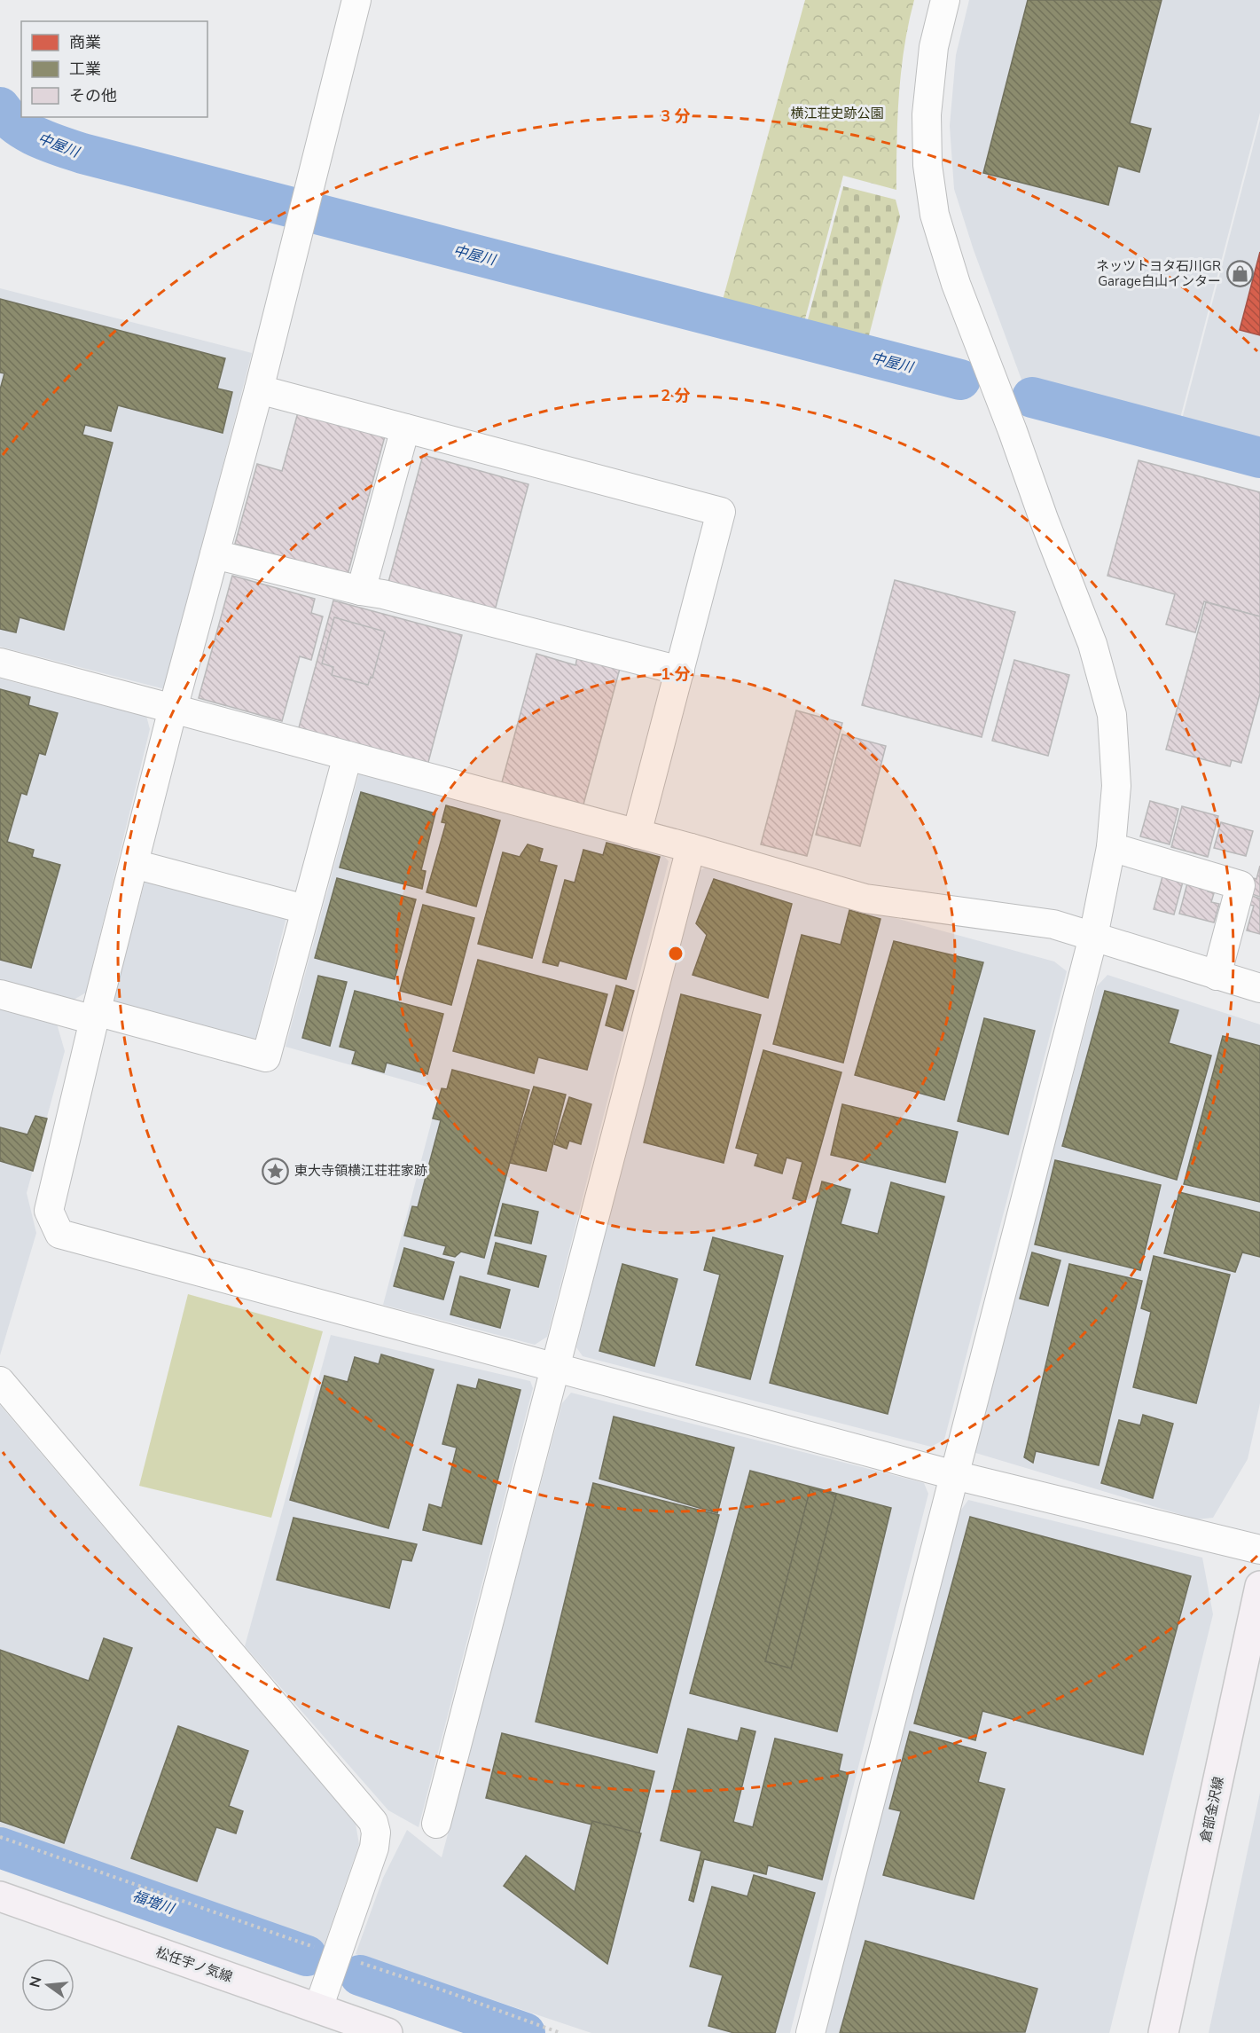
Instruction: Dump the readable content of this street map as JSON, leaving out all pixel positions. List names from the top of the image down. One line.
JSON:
{"streets":{"main road":["倉部金沢線","松任宇ノ気線"]},"water":["中屋川","福増川"],"parks":["横江荘史跡公園"],"places":{"shop":["ネッツトヨタ石川GR Garage白山インター"],"place":["東大寺領横江荘荘家跡"]},"legend":["商業","工業","その他"],"north":"left","rings":["3 分","2 分","1 分"]}
